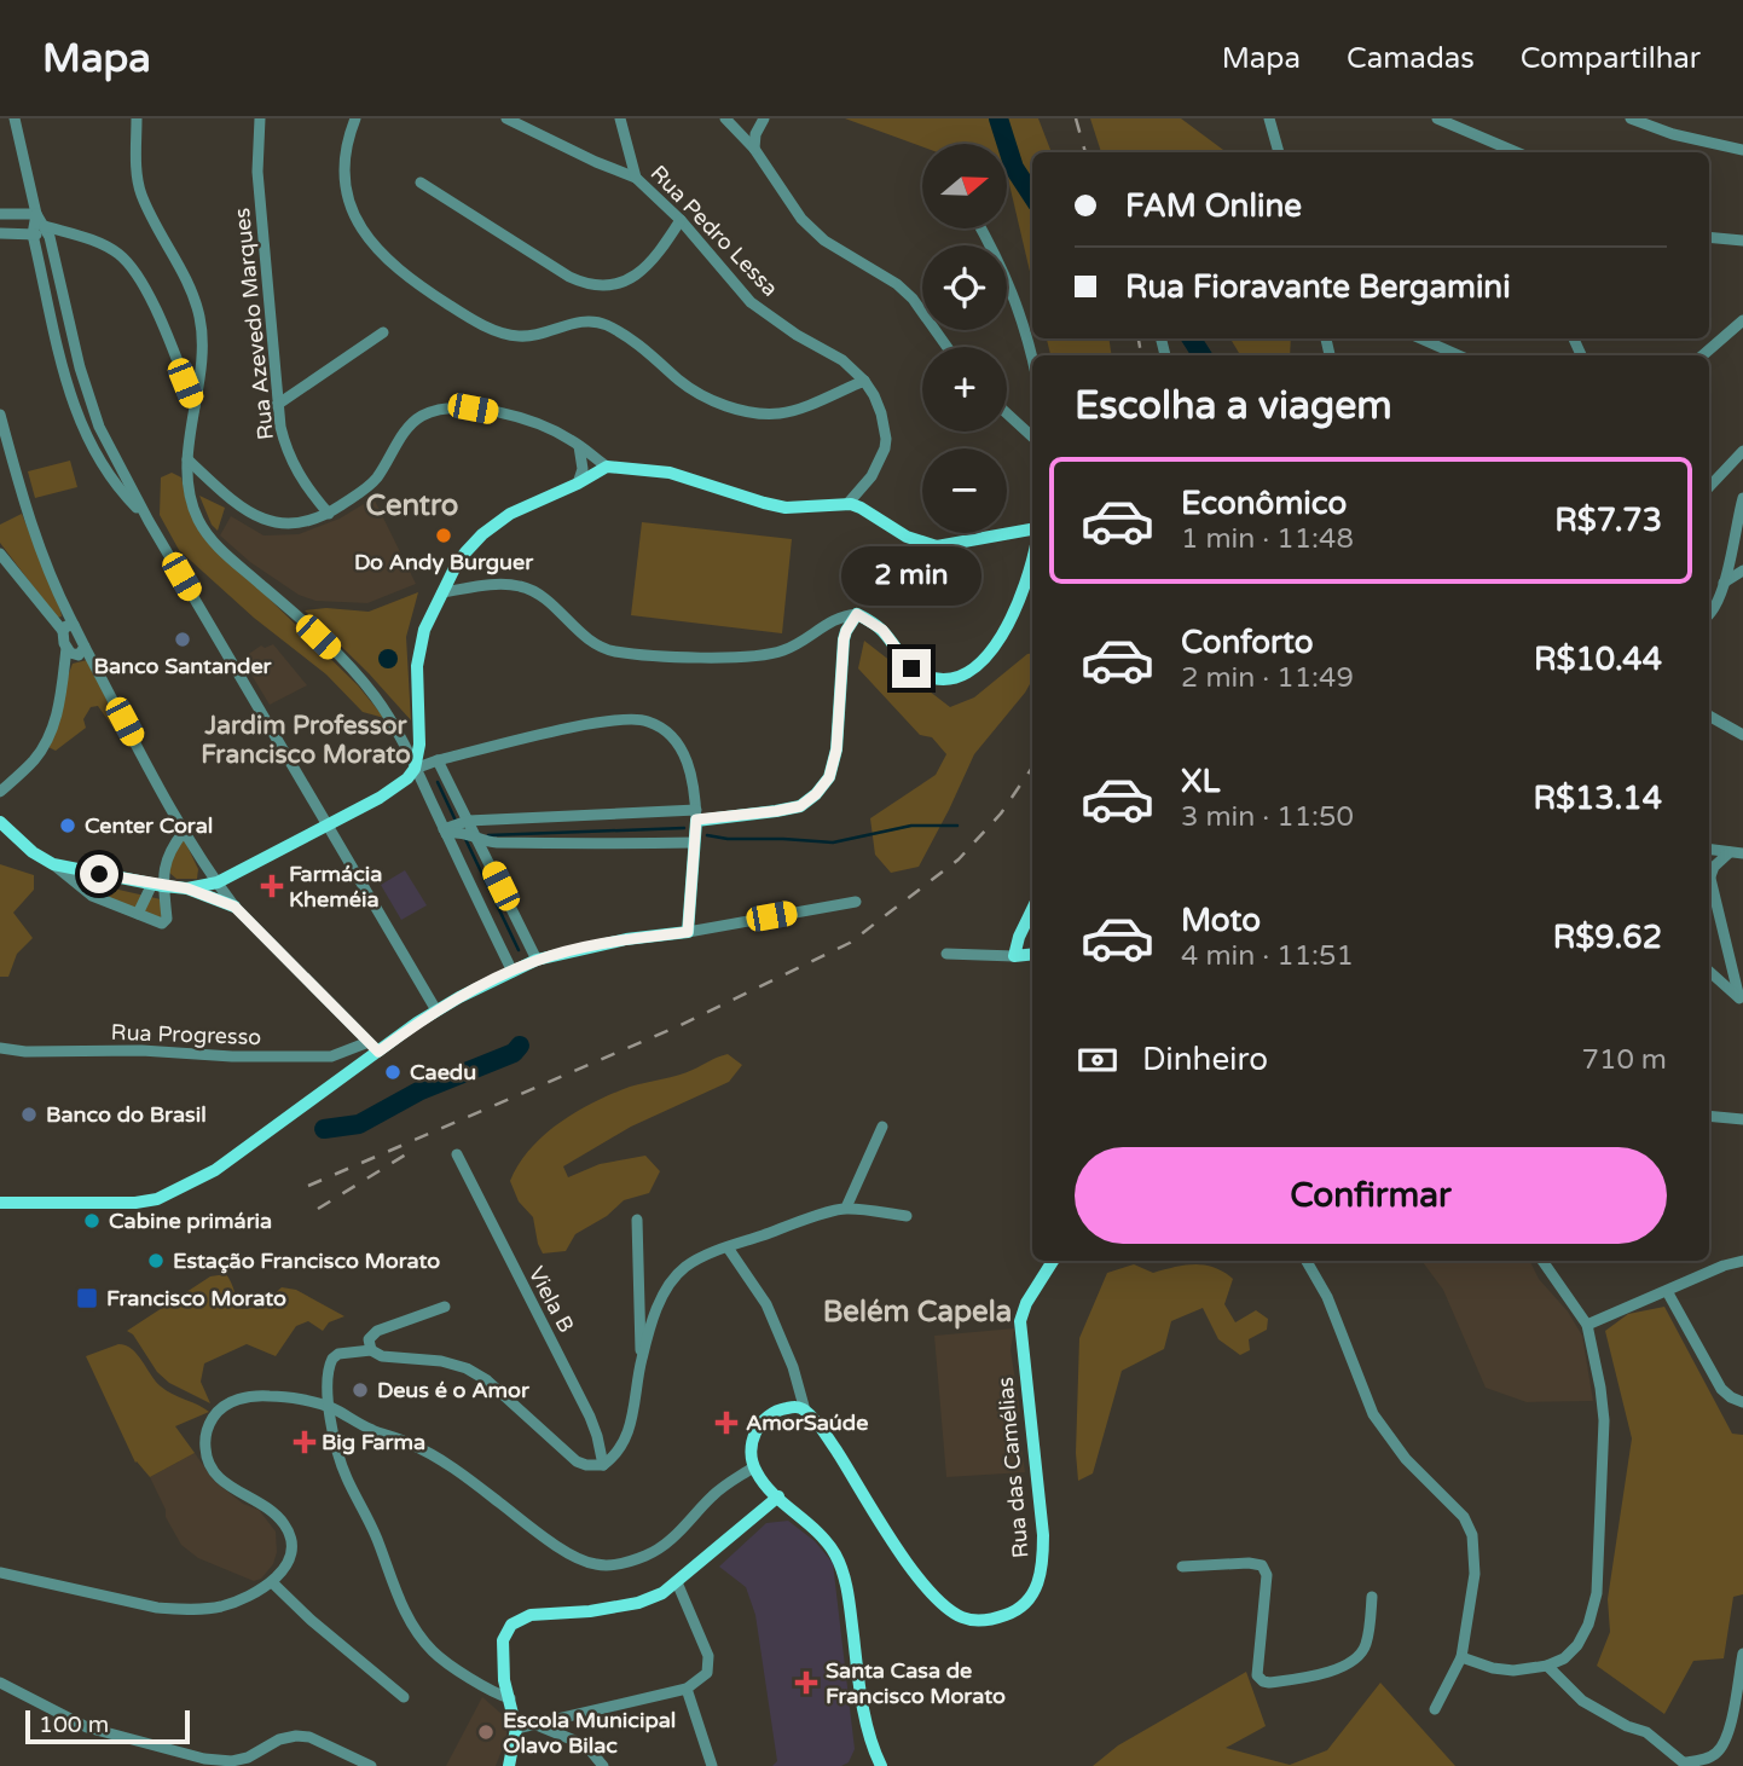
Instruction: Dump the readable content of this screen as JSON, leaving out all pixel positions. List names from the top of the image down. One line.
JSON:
{"streets":{"main road":["Rua das Camélias"],"street":["Rua Pedro Lessa","Rua Azevedo Marques","Rua Progresso","Viela B"]},"districts":["Centro","Jardim Professor Francisco Morato","Belém Capela"],"places":{"other":["Do Andy Burguer","Banco Santander","Center Coral","Caedu","Banco do Brasil","Cabine primária","Estação Francisco Morato","Deus é o Amor","Escola Municipal Olavo Bilac"],"health":["Farmácia Kheméia","AmorSaúde","Big Farma","Santa Casa de Francisco Morato"],"transit":["Francisco Morato"]},"scale_bar":"100 m","north":"right","page":{"header":"Mapa","nav":["Mapa","Camadas","Compartilhar"],"map_buttons":["+","−"],"banner":["FAM Online","Rua Fioravante Bergamini"],"heading":"Escolha a viagem","list":[{"name":"Econômico","note":"1 min · 11:48","value":"R$7.73"},{"name":"Conforto","note":"2 min · 11:49","value":"R$10.44"},{"name":"XL","note":"3 min · 11:50","value":"R$13.14"},{"name":"Moto","note":"4 min · 11:51","value":"R$9.62"}],"bubble":"2 min","pay":["Dinheiro","710 m"],"buttons":"Confirmar","scale":"100 m"}}
